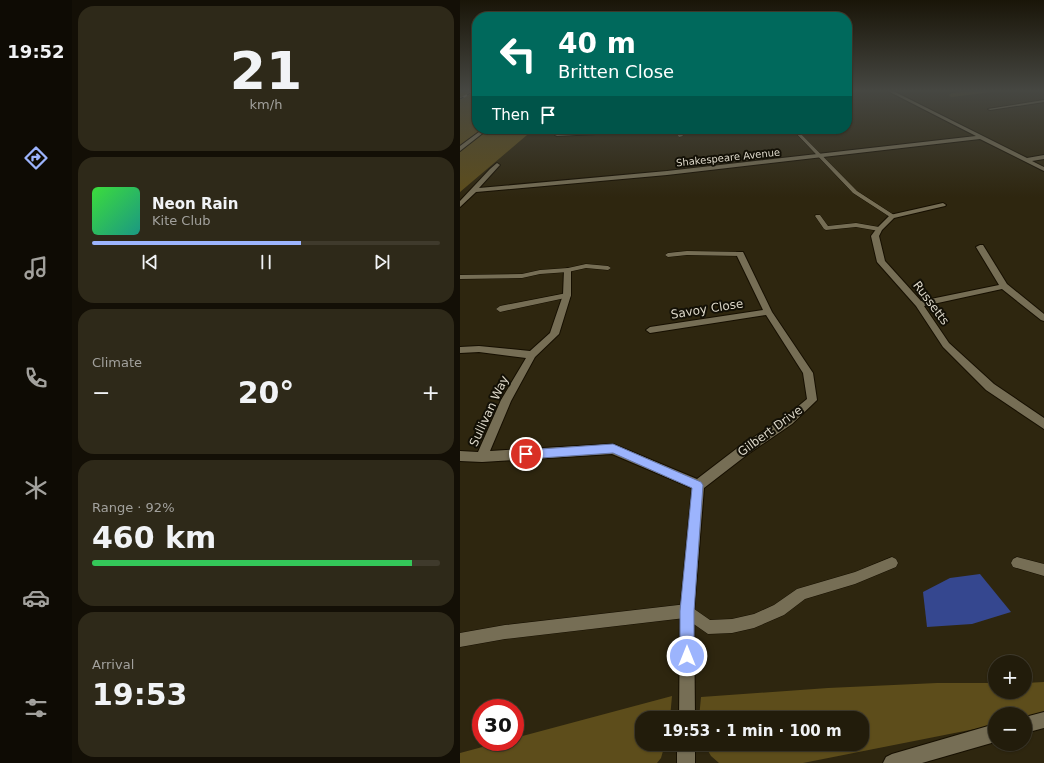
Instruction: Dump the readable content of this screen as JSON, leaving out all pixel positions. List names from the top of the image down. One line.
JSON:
{"streets":{"street":["Shakespeare Avenue","Russetts","Savoy Close","Sullivan Way","Gilbert Drive"]},"crossings":[["Savoy Close","Gilbert Drive"]],"page":{"tabs":"19:52","tile":[["21","km/h"],"Climate",["Range · 92%","460 km"],["Arrival","19:53"]],"turn":["40 m","Britten Close"],"then":"Then","song":["Neon Rain","Kite Club"],"heat":["−","20°","+"],"map_buttons":["+","−"],"limit":"30","trip":"19:53 · 1 min · 100 m"}}
